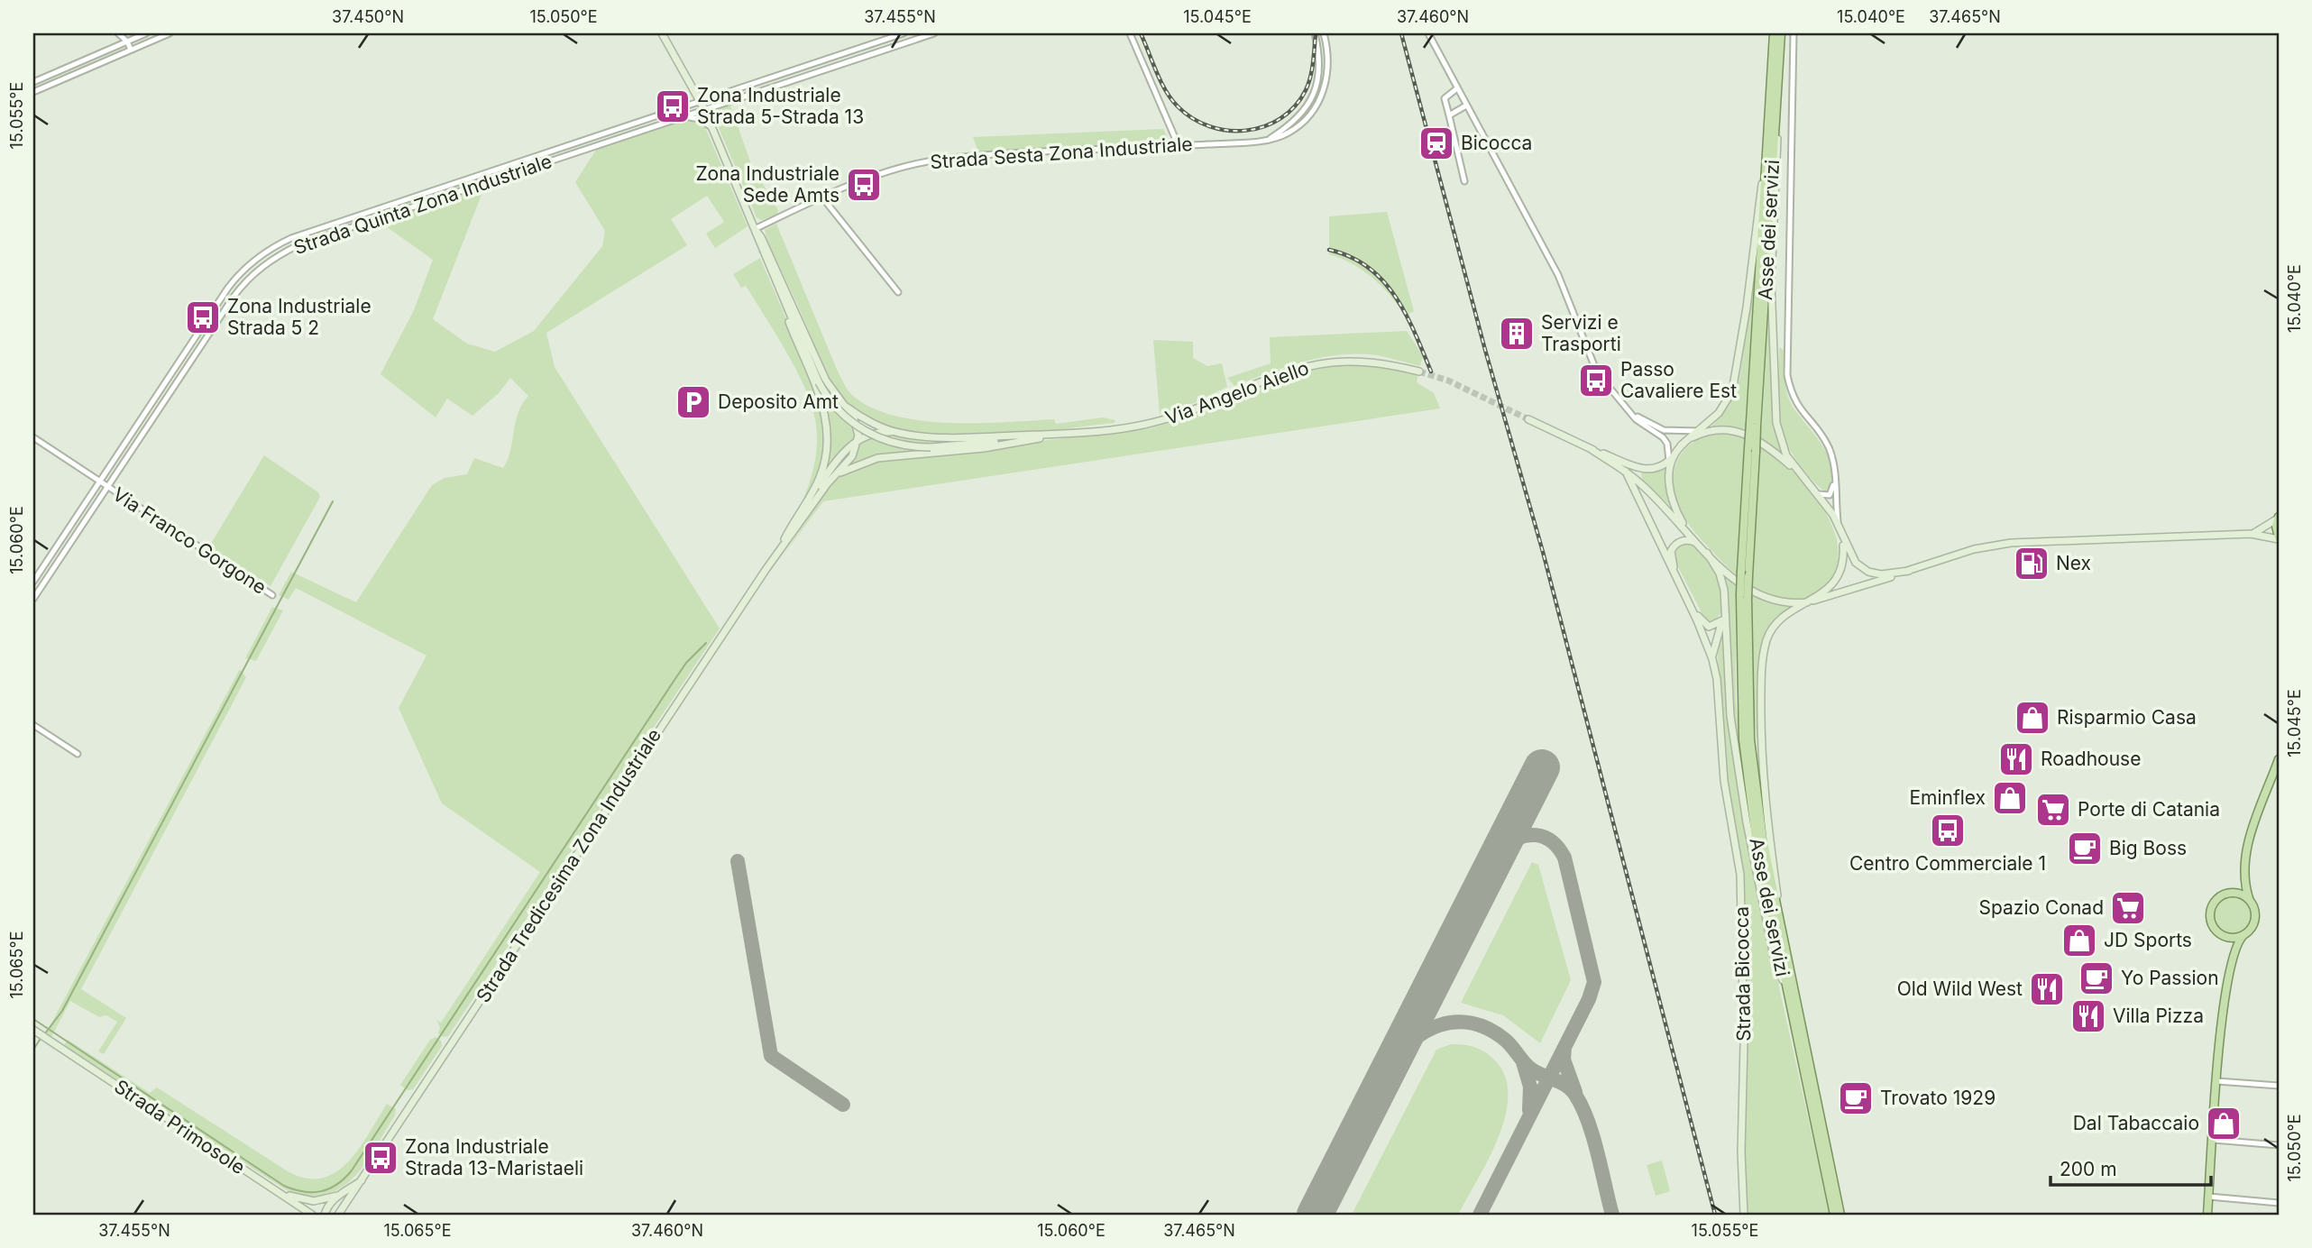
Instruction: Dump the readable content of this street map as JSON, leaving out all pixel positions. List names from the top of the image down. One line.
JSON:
{"streets":{"main road":["Asse dei servizi","Via Angelo Aiello","Strada Tredicesima Zona Industriale","Strada Bicocca","Strada Primosole"],"street":["Strada Sesta Zona Industriale","Strada Quinta Zona Industriale","Via Franco Gorgone"]},"crossings":[["Strada Quinta Zona Industriale","Via Franco Gorgone"]],"places":{"bus stop":["Zona Industriale Strada 5-Strada 13","Zona Industriale Sede Amts","Zona Industriale Strada 5 2","Passo Cavaliere Est","Centro Commerciale 1","Zona Industriale Strada 13-Maristaeli"],"station":["Bicocca"],"building":["Servizi e Trasporti"],"parking":["Deposito Amt"],"fuel station":["Nex"],"shop":["Risparmio Casa","Eminflex","JD Sports","Dal Tabaccaio"],"restaurant":["Roadhouse","Old Wild West","Villa Pizza"],"supermarket":["Porte di Catania","Spazio Conad"],"cafe":["Big Boss","Yo Passion","Trovato 1929"]},"scale_bar":"200 m","coordinates":["37.450°N","15.050°E","37.455°N","15.045°E","37.460°N","15.040°E","37.465°N","15.055°E","15.060°E","15.065°E"]}
